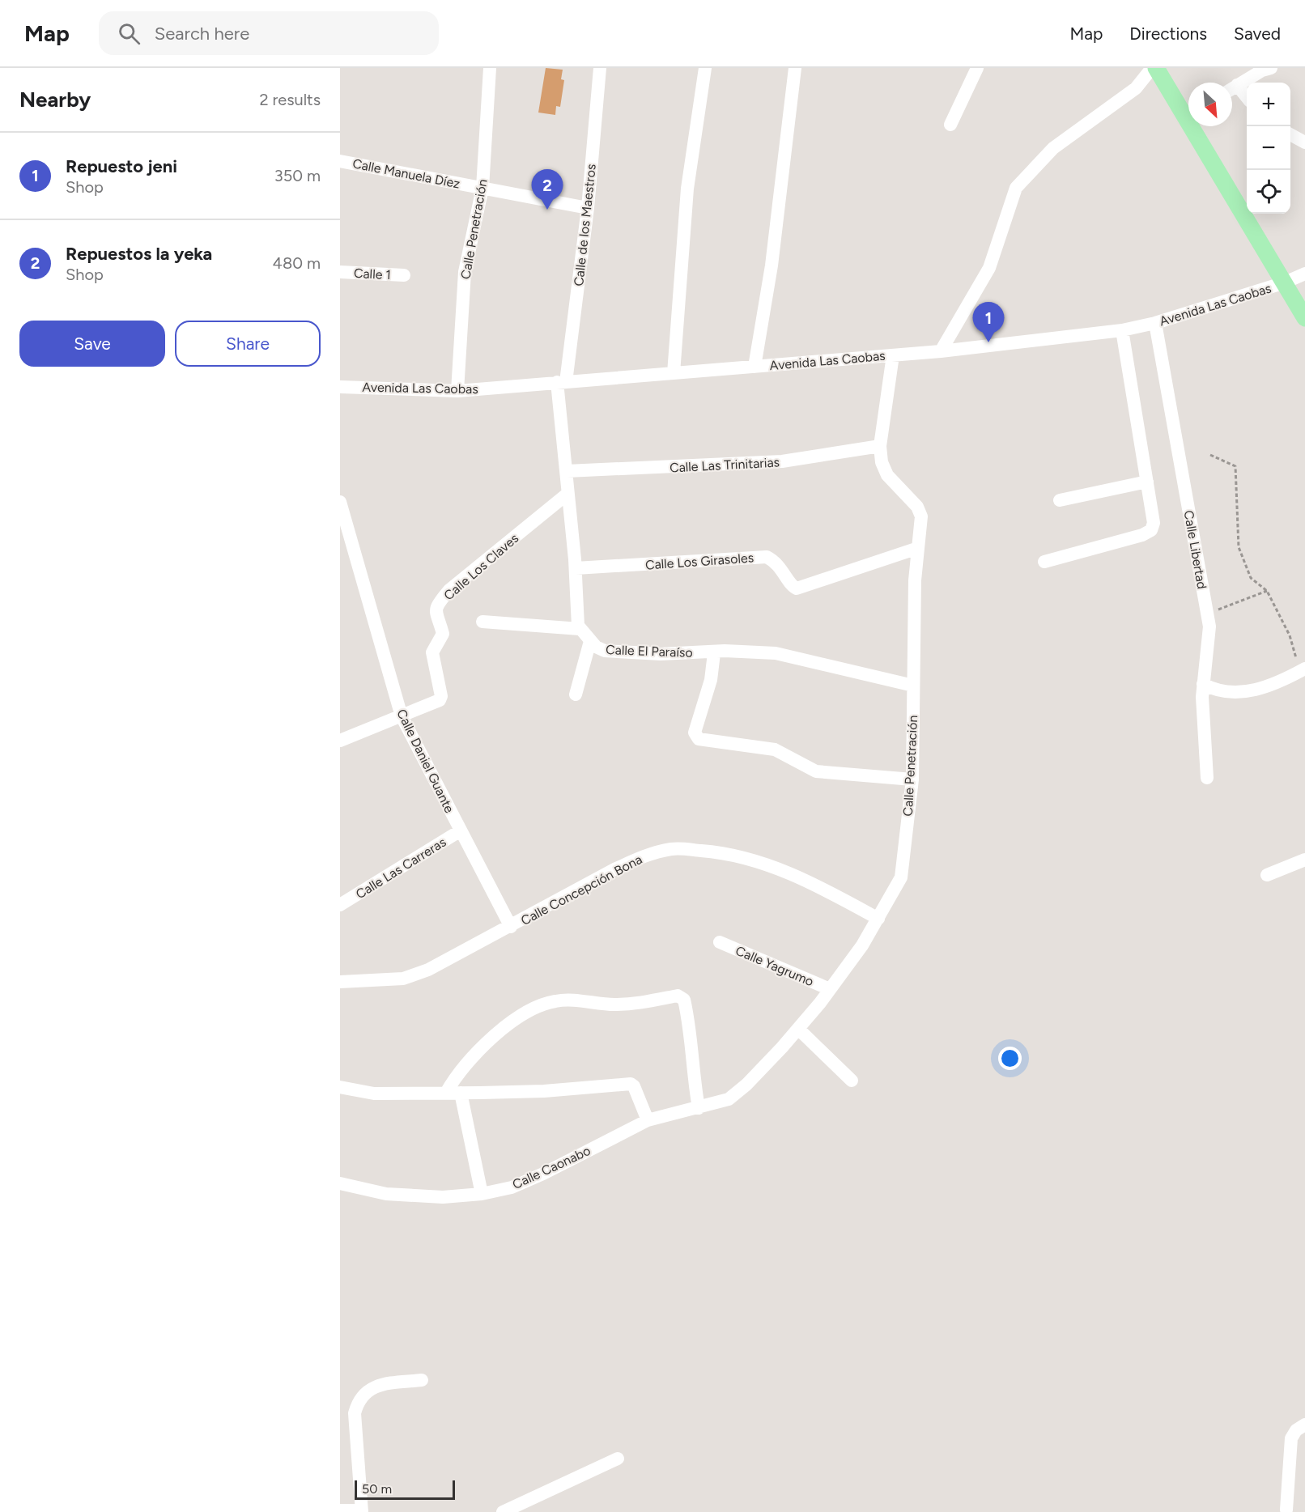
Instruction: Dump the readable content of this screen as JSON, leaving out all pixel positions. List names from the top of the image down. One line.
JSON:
{"streets":{"street":["Calle Manuela Díez","Calle de los Maestros","Calle Penetración","Calle 1","Avenida Las Caobas","Calle Las Trinitarias","Calle Libertad","Calle Los Girasoles","Calle Los Claves","Calle El Paraíso","Calle Daniel Guante","Calle Las Carreras","Calle Concepción Bona","Calle Yagrumo","Calle Caonabo"]},"crossings":[["Calle Manuela Díez","Calle de los Maestros"],["Calle Manuela Díez","Calle Penetración"],["Calle de los Maestros","Avenida Las Caobas"],["Calle Penetración","Avenida Las Caobas"],["Calle Penetración","Calle Las Trinitarias"],["Calle Penetración","Calle Los Girasoles"],["Calle Penetración","Calle El Paraíso"],["Calle Penetración","Calle Concepción Bona"],["Calle Penetración","Calle Yagrumo"],["Calle Penetración","Calle Caonabo"],["Avenida Las Caobas","Calle Libertad"],["Calle Los Claves","Calle Daniel Guante"],["Calle Daniel Guante","Calle Las Carreras"],["Calle Daniel Guante","Calle Concepción Bona"]],"scale_bar":"50 m","north":"bottom right","page":{"header":"Map","search":"Search here","nav":["Map","Directions","Saved"],"heading":["Nearby","2 results"],"map_buttons":["+","−"],"list":[{"mark":"1","name":"Repuesto jeni","note":"Shop","value":"350 m"},{"mark":"2","name":"Repuestos la yeka","note":"Shop","value":"480 m"}],"pins":["2","1"],"buttons":["Save","Share"],"scale":"50 m"}}
